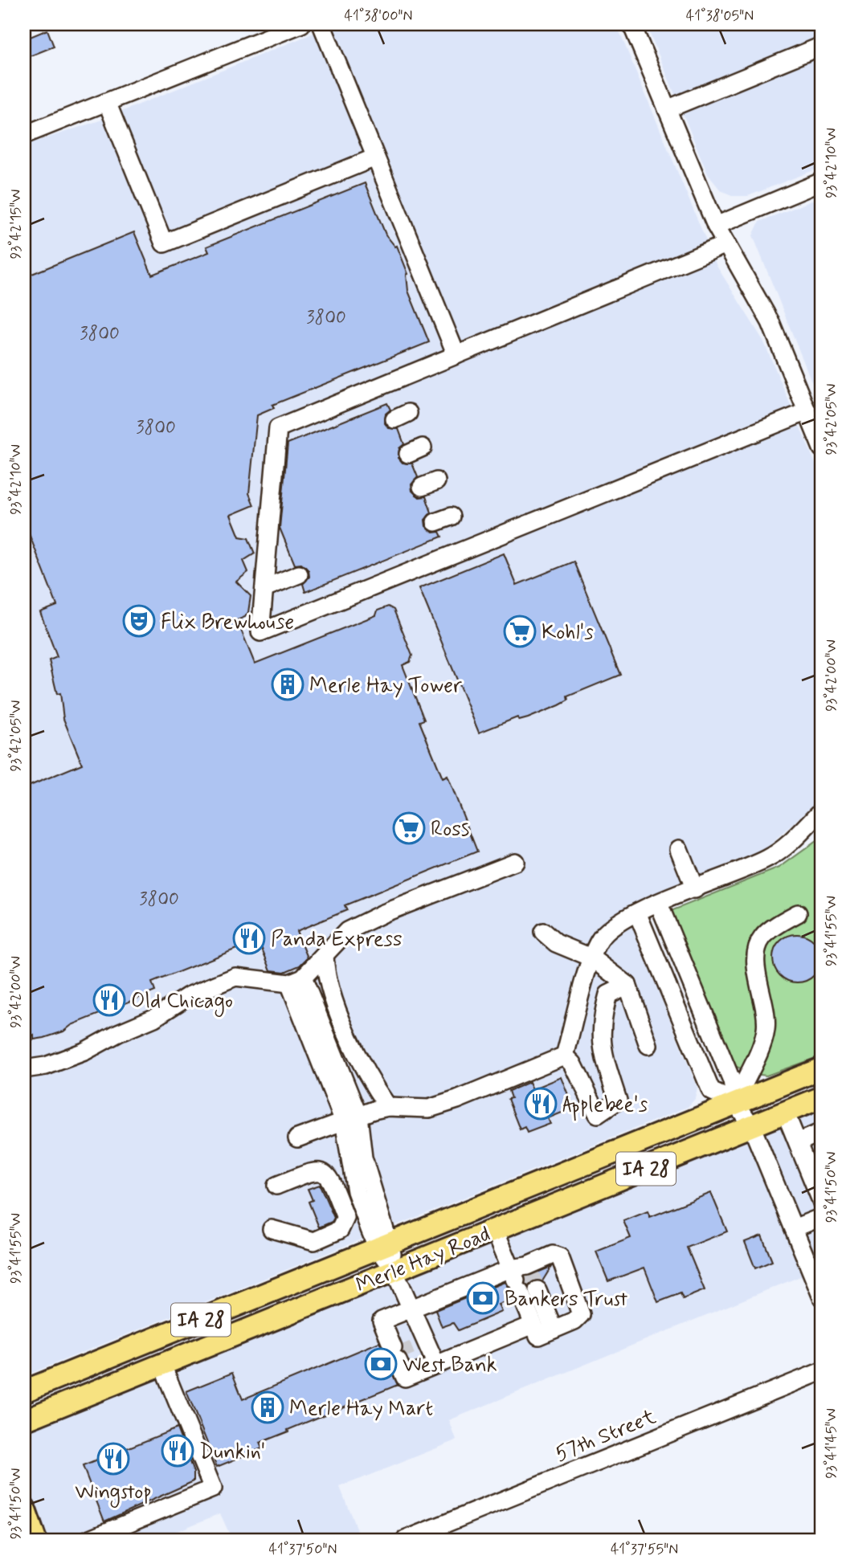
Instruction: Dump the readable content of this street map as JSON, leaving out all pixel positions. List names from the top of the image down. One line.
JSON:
{"streets":{"main road":["IA 28","Merle Hay Road"],"street":["57th Street"]},"places":{"theatre":["Flix Brewhouse"],"supermarket":["Kohl's","Ross"],"building":["Merle Hay Tower","Merle Hay Mart"],"restaurant":["Panda Express","Old Chicago","Applebee's","Dunkin'","Wingstop"],"bank":["Bankers Trust","West Bank"]},"house_numbers":["3800","3800","3800","3800"],"coordinates":["41°38'00\"N","41°38'05\"N","93°42'10\"W","93°42'15\"W","93°42'05\"W","93°42'00\"W","93°41'55\"W","93°41'50\"W","93°41'45\"W","41°37'50\"N","41°37'55\"N"]}
